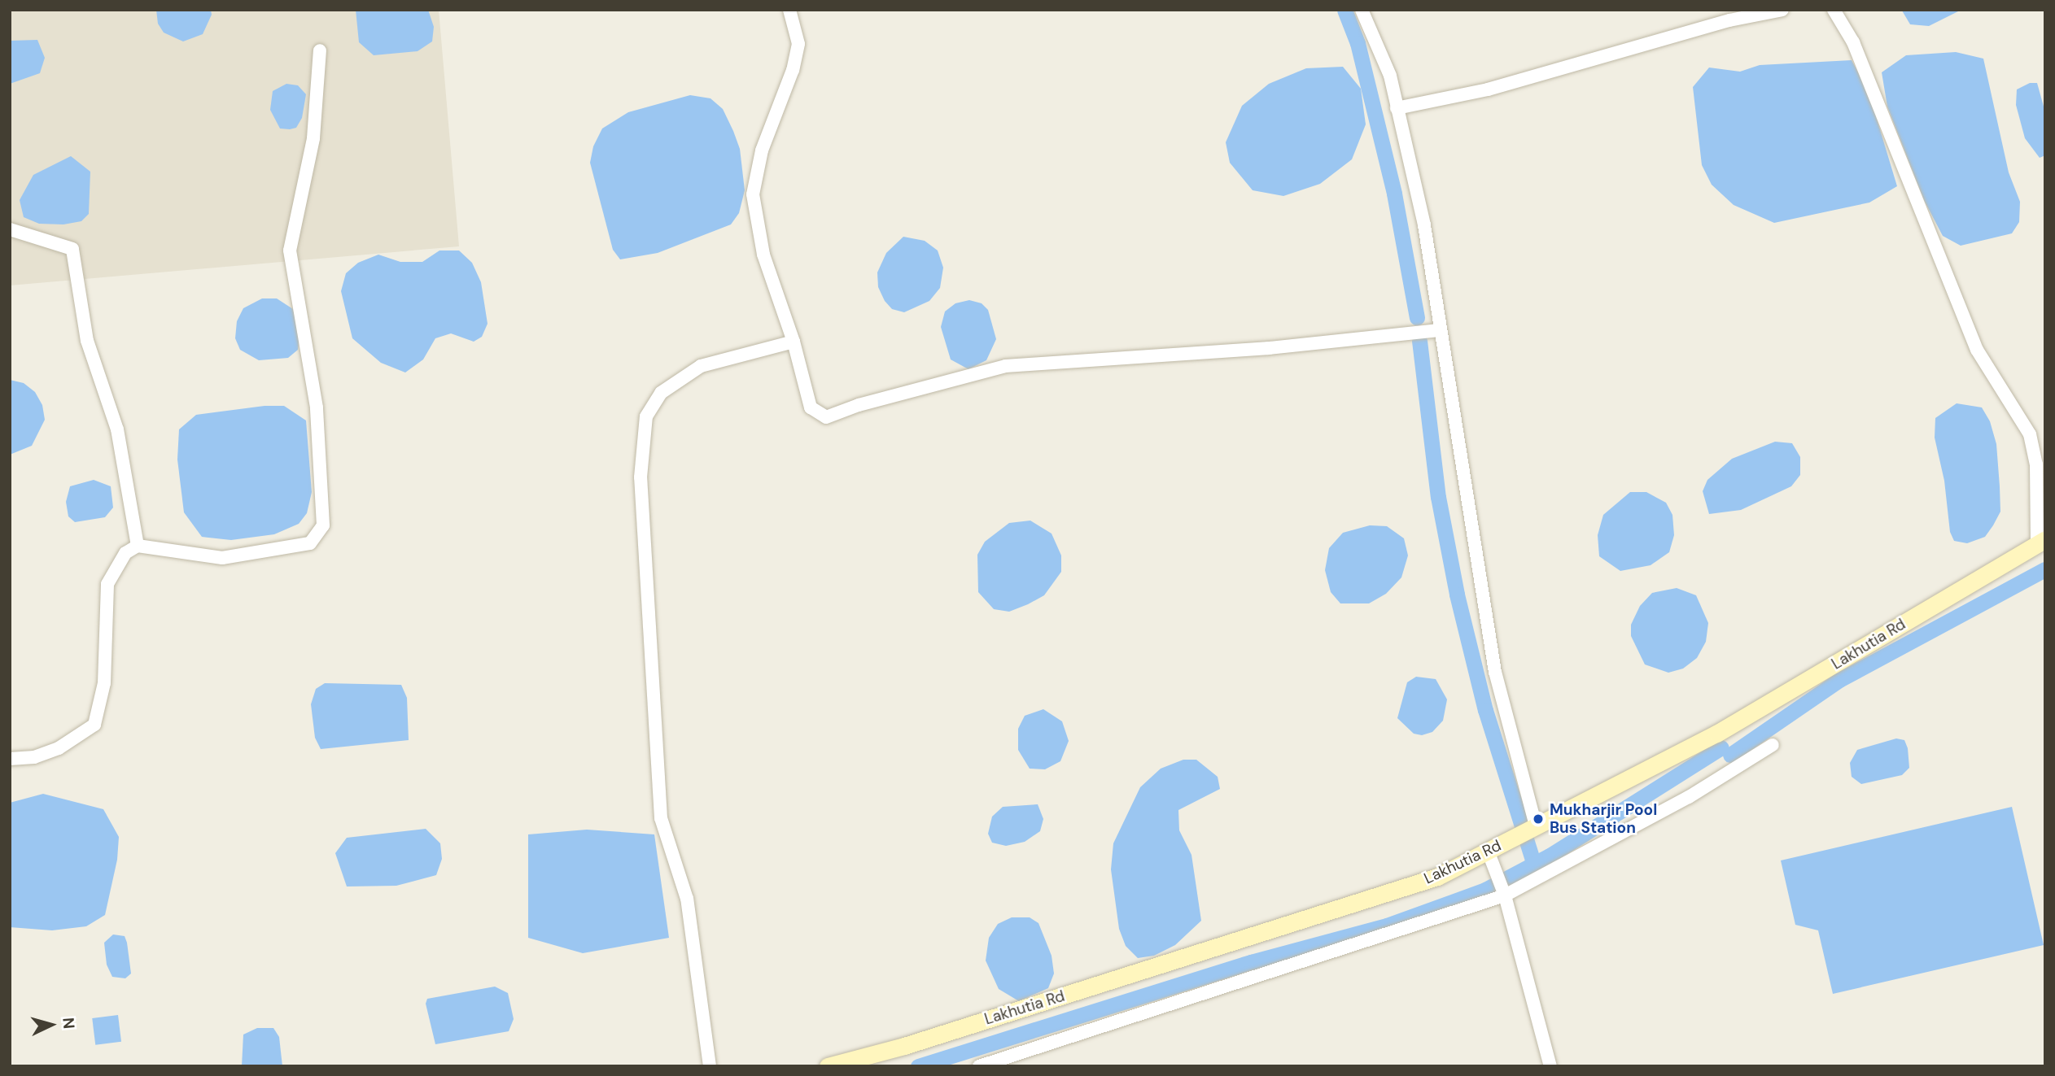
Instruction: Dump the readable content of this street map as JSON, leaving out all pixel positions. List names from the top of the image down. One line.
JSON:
{"streets":{"street":["Lakhutia Rd"]},"places":["Mukharjir Pool Bus Station"],"north":"right"}
